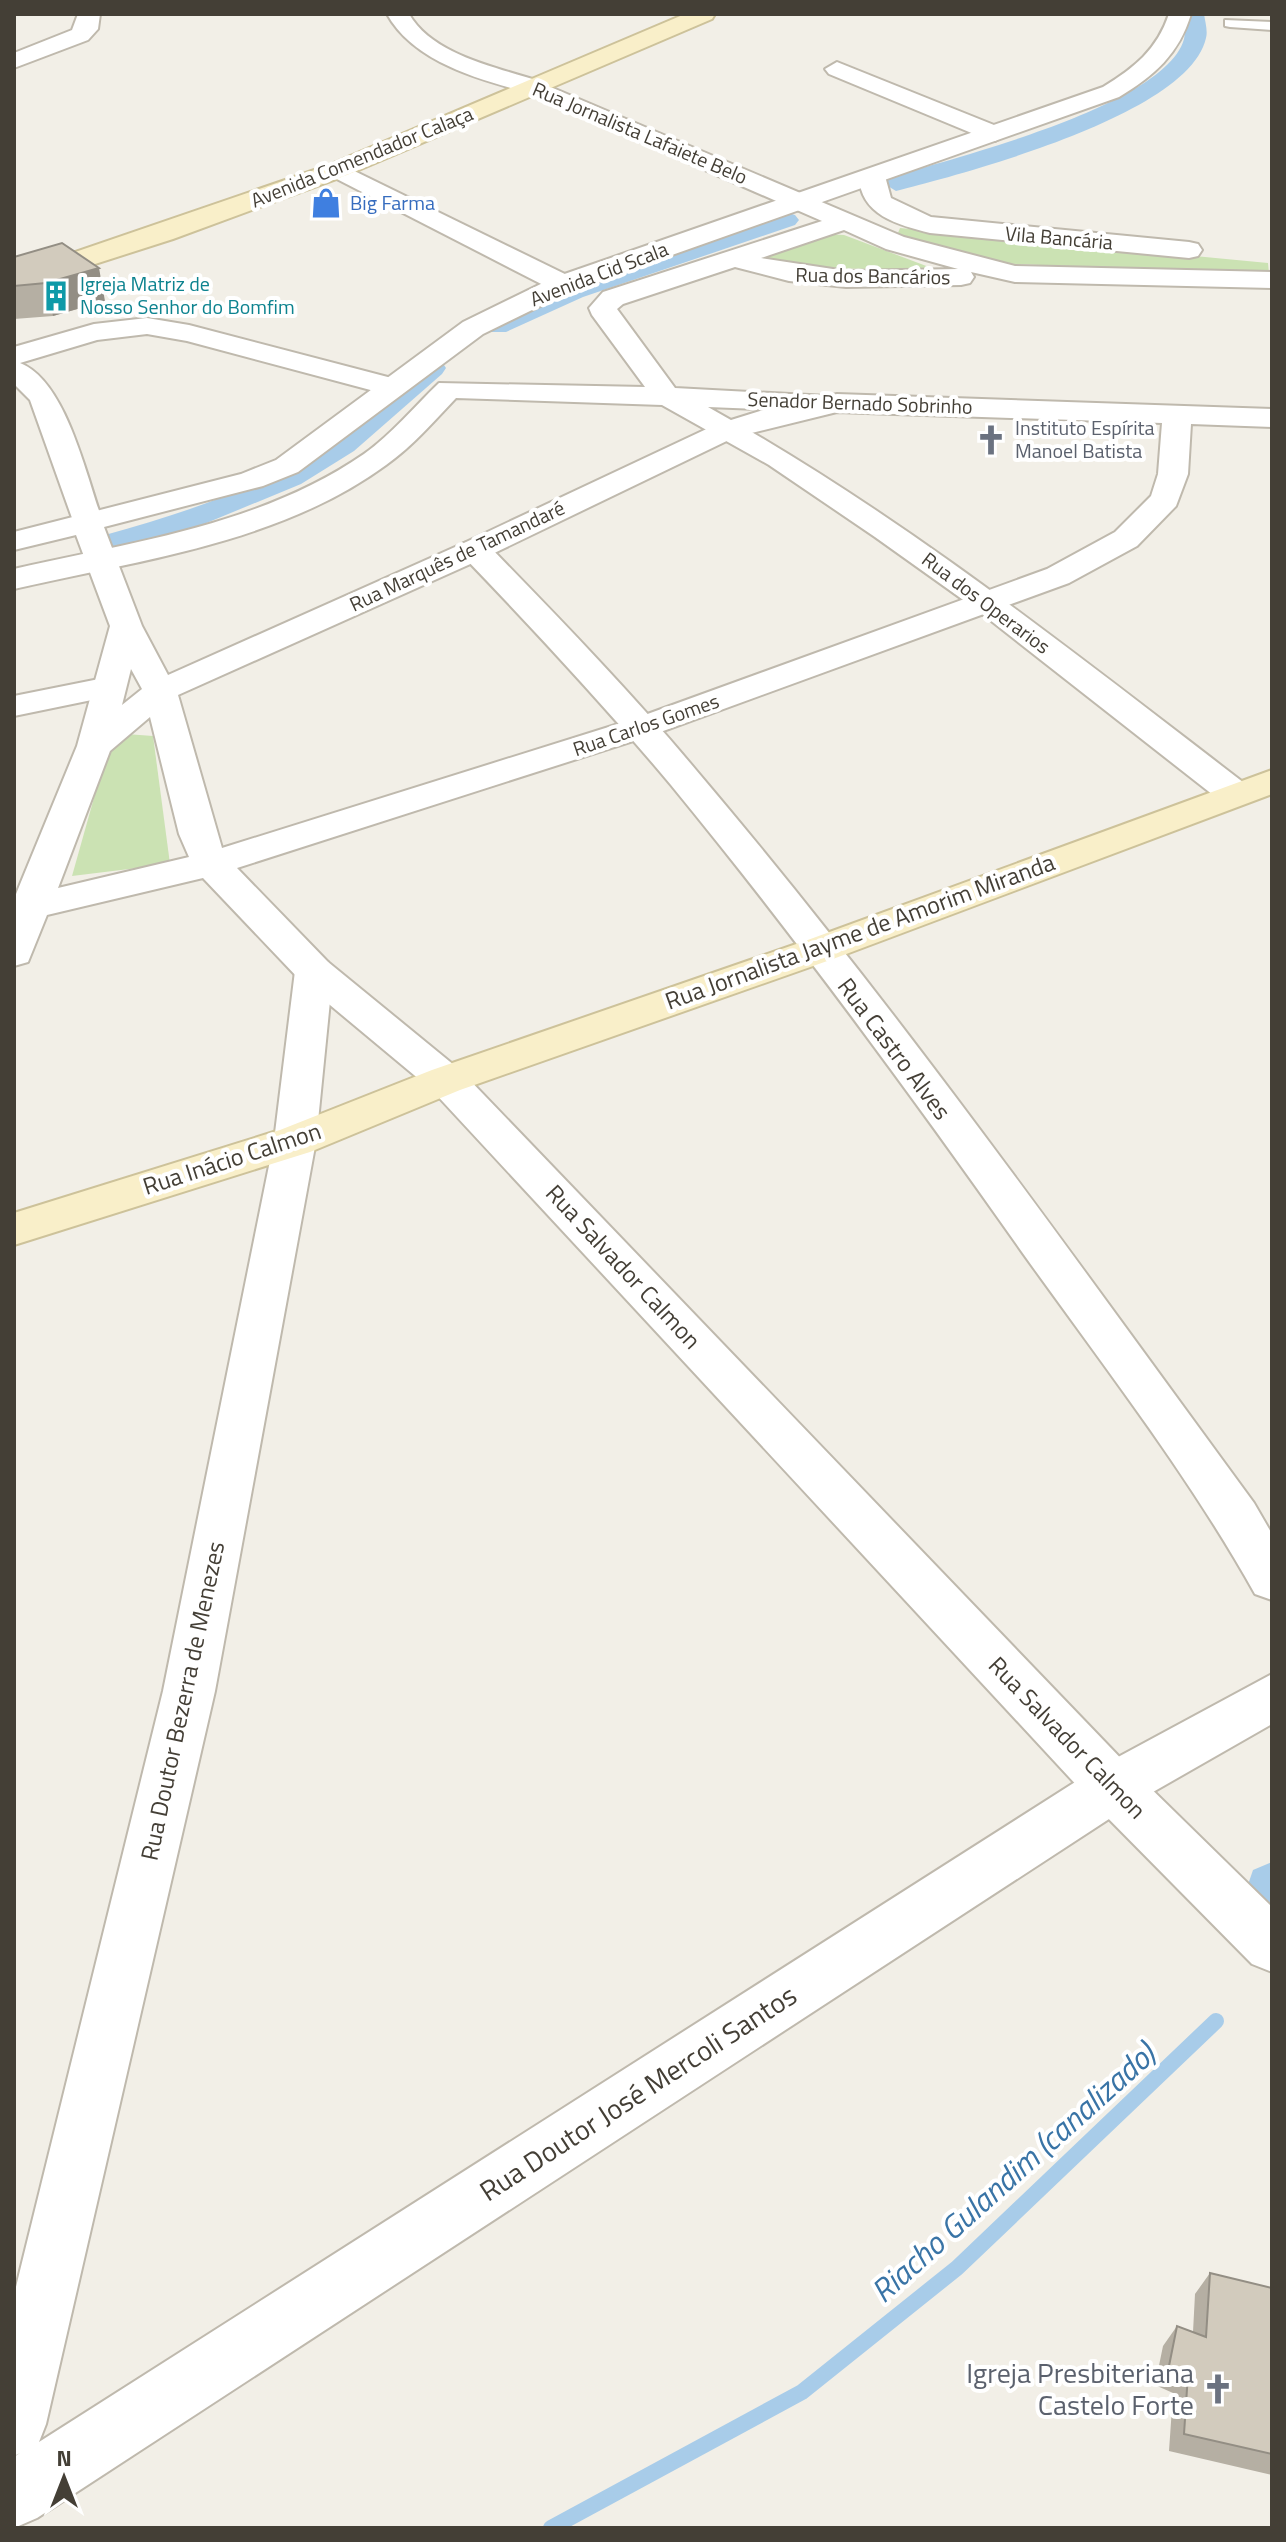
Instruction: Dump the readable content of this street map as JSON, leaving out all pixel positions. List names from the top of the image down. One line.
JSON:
{"streets":{"main road":["Avenida Comendador Calaça","Rua Jornalista Jayme de Amorim Miranda","Rua Inácio Calmon"],"street":["Rua Jornalista Lafaiete Belo","Vila Bancária","Avenida Cid Scala","Rua dos Bancários","Senador Bernado Sobrinho","Rua Marquês de Tamandaré","Rua dos Operarios","Rua Carlos Gomes","Rua Castro Alves","Rua Salvador Calmon","Rua Doutor Bezerra de Menezes","Rua Doutor José Mercoli Santos"]},"crossings":[["Rua Jornalista Lafaiete Belo","Avenida Comendador Calaça"],["Rua Jornalista Lafaiete Belo","Avenida Cid Scala"],["Rua Jornalista Lafaiete Belo","Rua dos Bancários"],["Vila Bancária","Avenida Cid Scala"],["Avenida Cid Scala","Rua dos Bancários"],["Avenida Cid Scala","Senador Bernado Sobrinho"],["Avenida Cid Scala","Rua dos Operarios"],["Avenida Cid Scala","Rua Salvador Calmon"],["Senador Bernado Sobrinho","Rua Marquês de Tamandaré"],["Senador Bernado Sobrinho","Rua dos Operarios"],["Senador Bernado Sobrinho","Rua Carlos Gomes"],["Rua Marquês de Tamandaré","Rua dos Operarios"],["Rua Marquês de Tamandaré","Rua Castro Alves"],["Rua Marquês de Tamandaré","Rua Salvador Calmon"],["Rua dos Operarios","Rua Carlos Gomes"],["Rua dos Operarios","Rua Jornalista Jayme de Amorim Miranda"],["Rua Carlos Gomes","Rua Castro Alves"],["Rua Carlos Gomes","Rua Salvador Calmon"],["Rua Jornalista Jayme de Amorim Miranda","Rua Castro Alves"],["Rua Jornalista Jayme de Amorim Miranda","Rua Inácio Calmon"],["Rua Jornalista Jayme de Amorim Miranda","Rua Salvador Calmon"],["Rua Inácio Calmon","Rua Salvador Calmon"],["Rua Inácio Calmon","Rua Doutor Bezerra de Menezes"],["Rua Salvador Calmon","Rua Doutor Bezerra de Menezes"],["Rua Salvador Calmon","Rua Doutor José Mercoli Santos"]],"water":["Riacho Gulandim (canalizado)"],"places":{"shop":["Big Farma"],"building":["Igreja Matriz de Nosso Senhor do Bomfim"],"church":["Instituto Espírita Manoel Batista","Igreja Presbiteriana Castelo Forte"]},"north":"top"}
